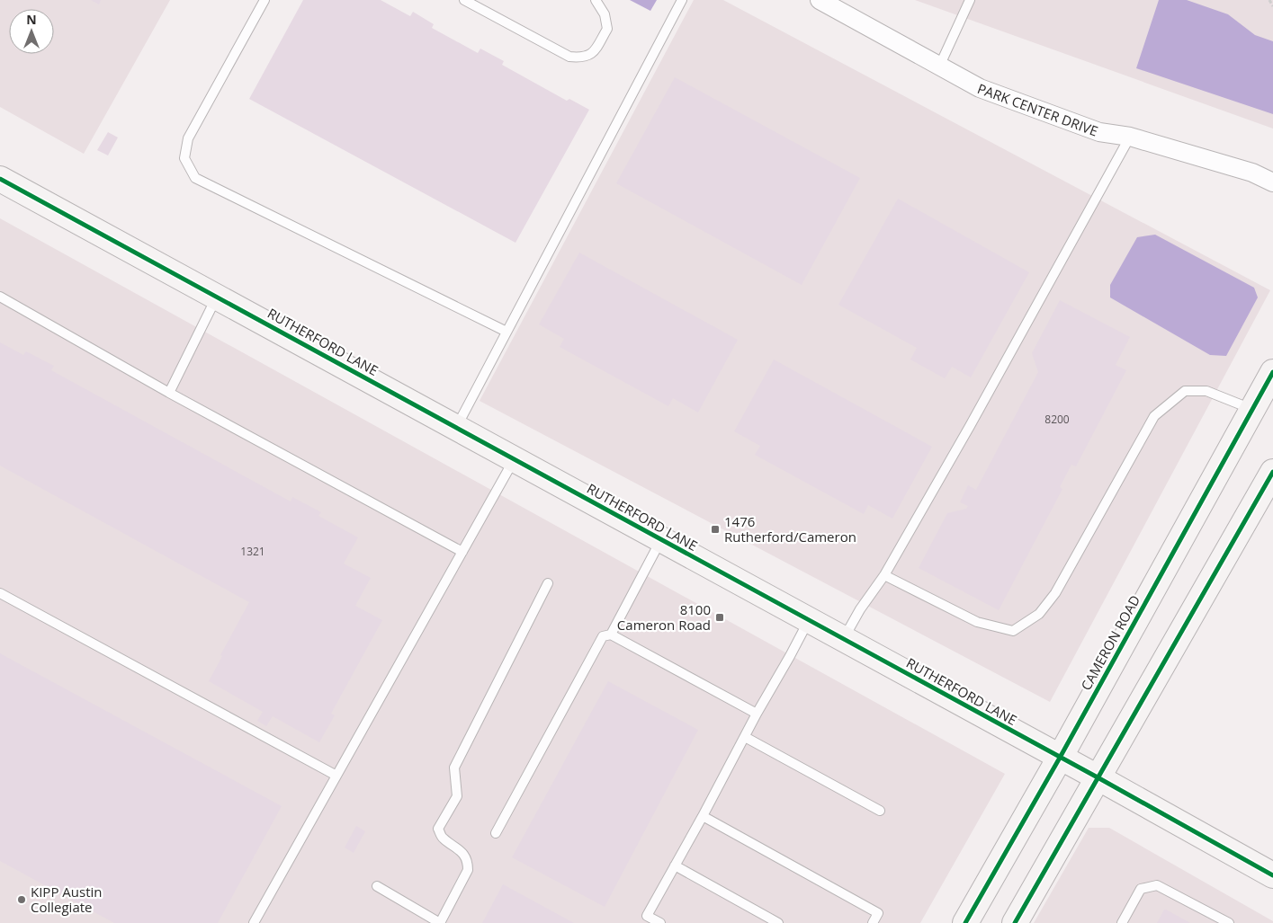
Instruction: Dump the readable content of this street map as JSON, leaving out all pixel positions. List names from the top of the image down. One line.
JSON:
{"streets":{"street":["PARK CENTER DRIVE","RUTHERFORD LANE","CAMERON ROAD"]},"crossings":[["RUTHERFORD LANE","CAMERON ROAD"]],"places":{"transit":["1476 Rutherford/Cameron","8100 Cameron Road"],"other":["KIPP Austin Collegiate"]},"house_numbers":["8200","1321"],"north":"top"}
